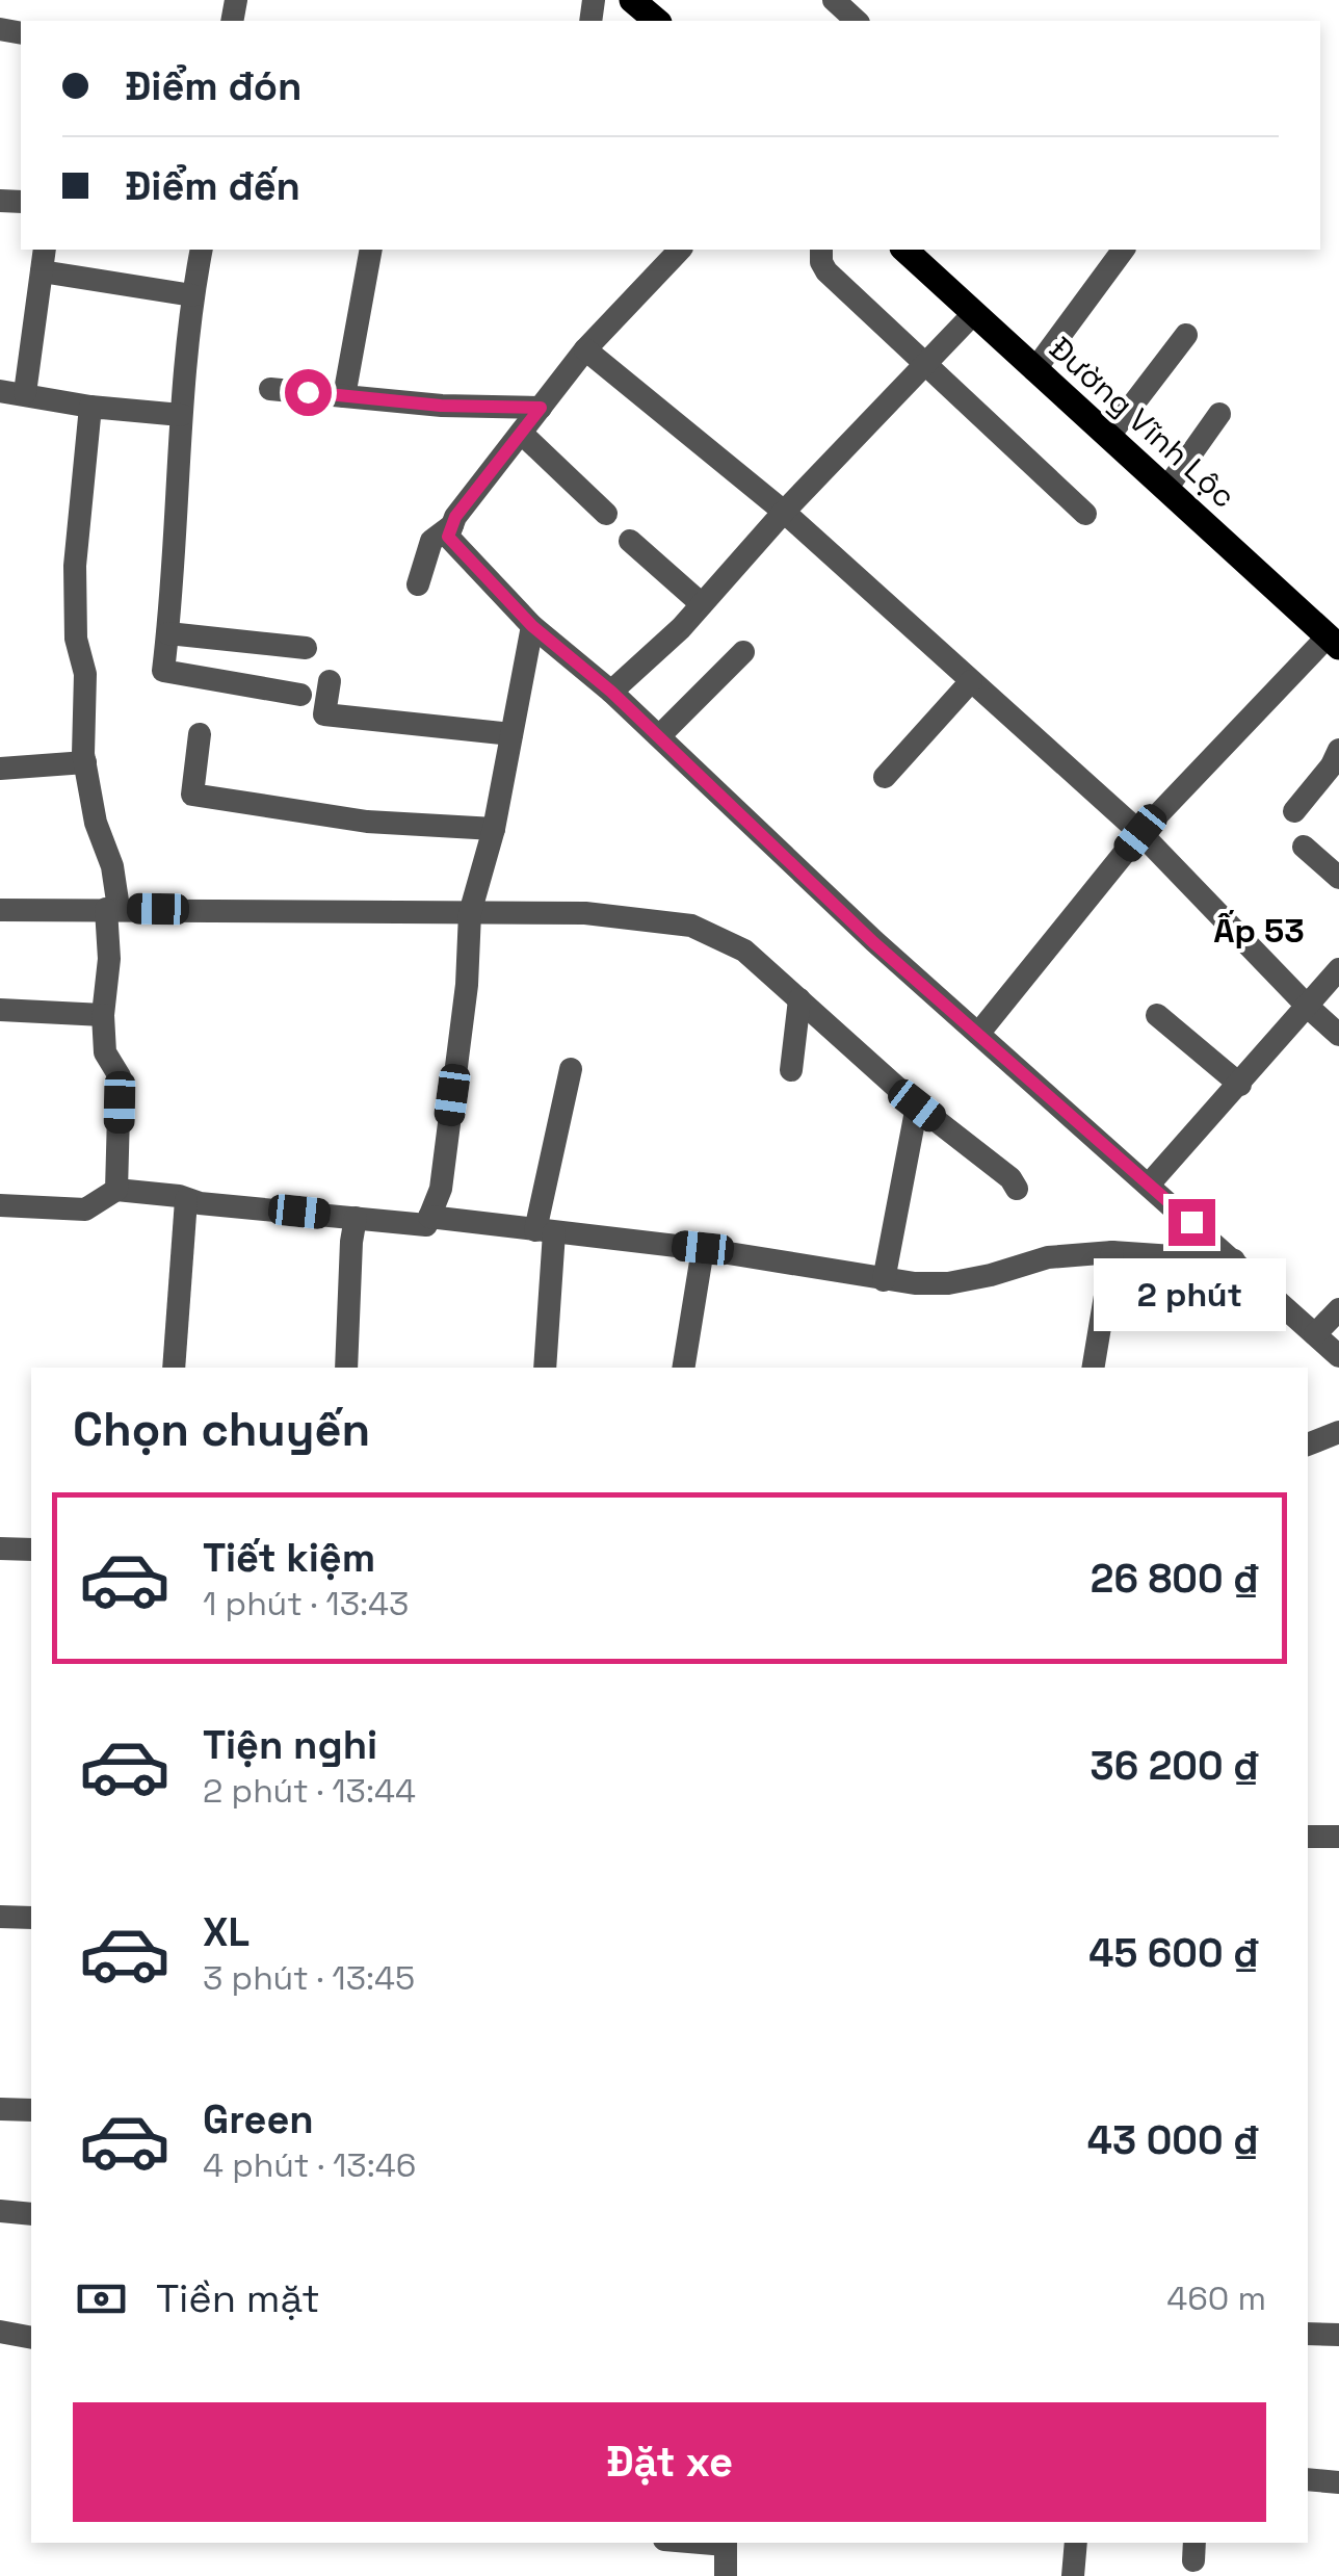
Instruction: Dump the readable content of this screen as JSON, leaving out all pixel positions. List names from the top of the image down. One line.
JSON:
{"streets":{"main road":["Đường Vĩnh Lộc"]},"districts":["Ấp 53"],"page":{"banner":["Điểm đón","Điểm đến"],"bubble":"2 phút","heading":"Chọn chuyến","list":[{"name":"Tiết kiệm","note":"1 phút · 13:43","value":"26 800 ₫"},{"name":"Tiện nghi","note":"2 phút · 13:44","value":"36 200 ₫"},{"name":"XL","note":"3 phút · 13:45","value":"45 600 ₫"},{"name":"Green","note":"4 phút · 13:46","value":"43 000 ₫"}],"pay":["Tiền mặt","460 m"],"buttons":"Đặt xe"}}
